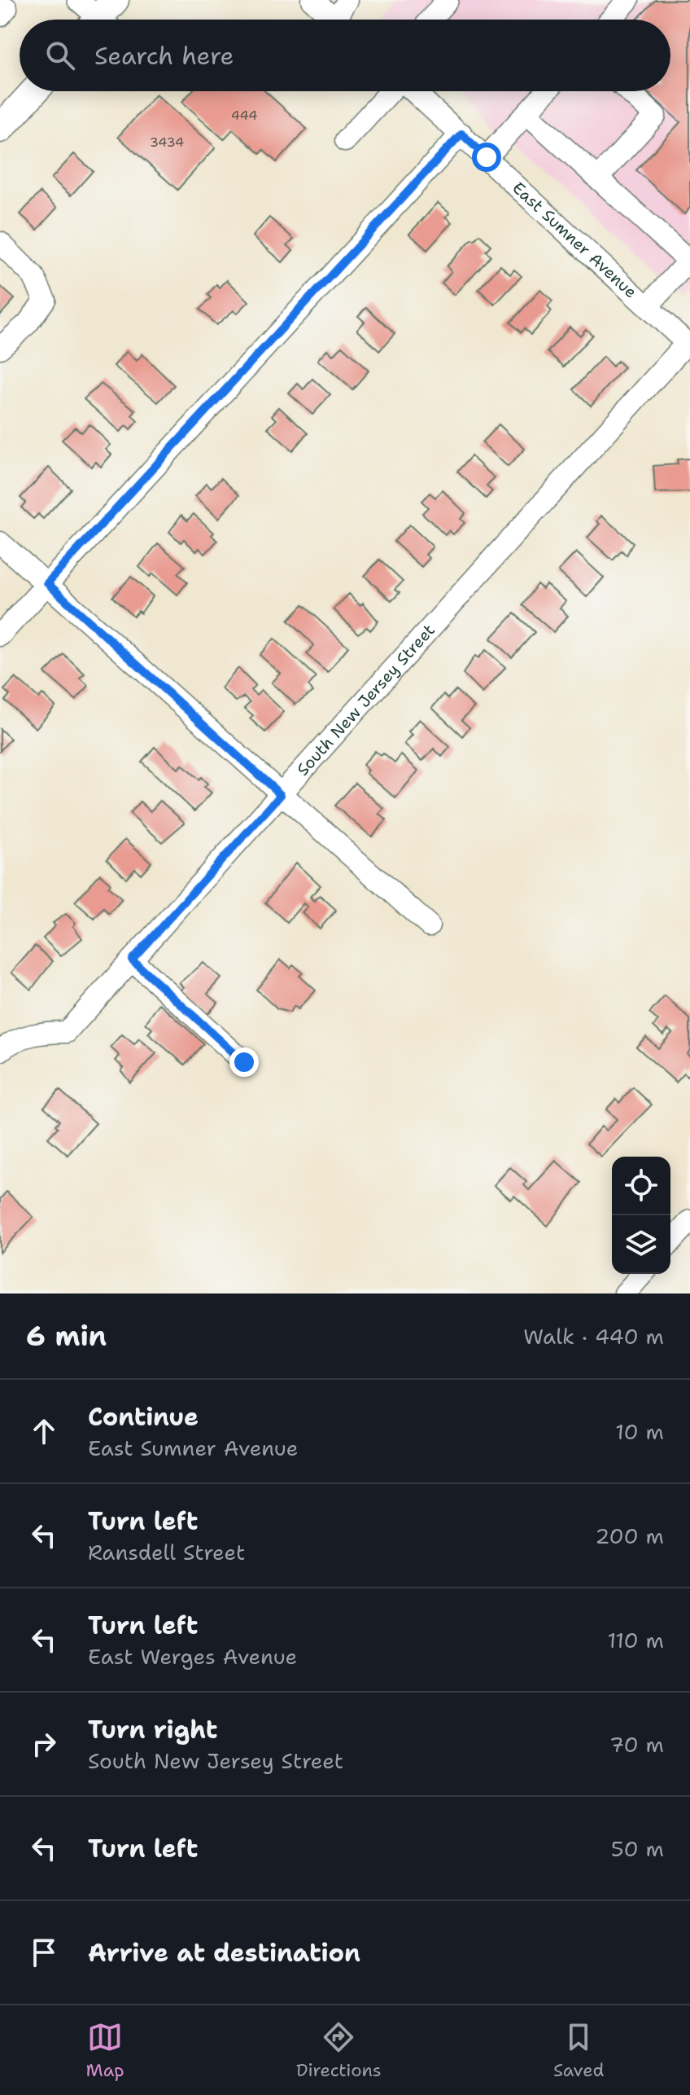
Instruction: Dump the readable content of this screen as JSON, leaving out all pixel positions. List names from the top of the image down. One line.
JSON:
{"streets":{"street":["East Sumner Avenue","South New Jersey Street"]},"crossings":[["East Sumner Avenue","South New Jersey Street"]],"house_numbers":["444","3434"],"page":{"search":"Search here","heading":["6 min","Walk · 440 m"],"list":[["Continue","East Sumner Avenue","10 m"],["Turn left","Ransdell Street","200 m"],["Turn left","East Werges Avenue","110 m"],["Turn right","South New Jersey Street","70 m"],["Turn left","50 m"],"Arrive at destination"],"nav":["Map","Directions","Saved"]}}
